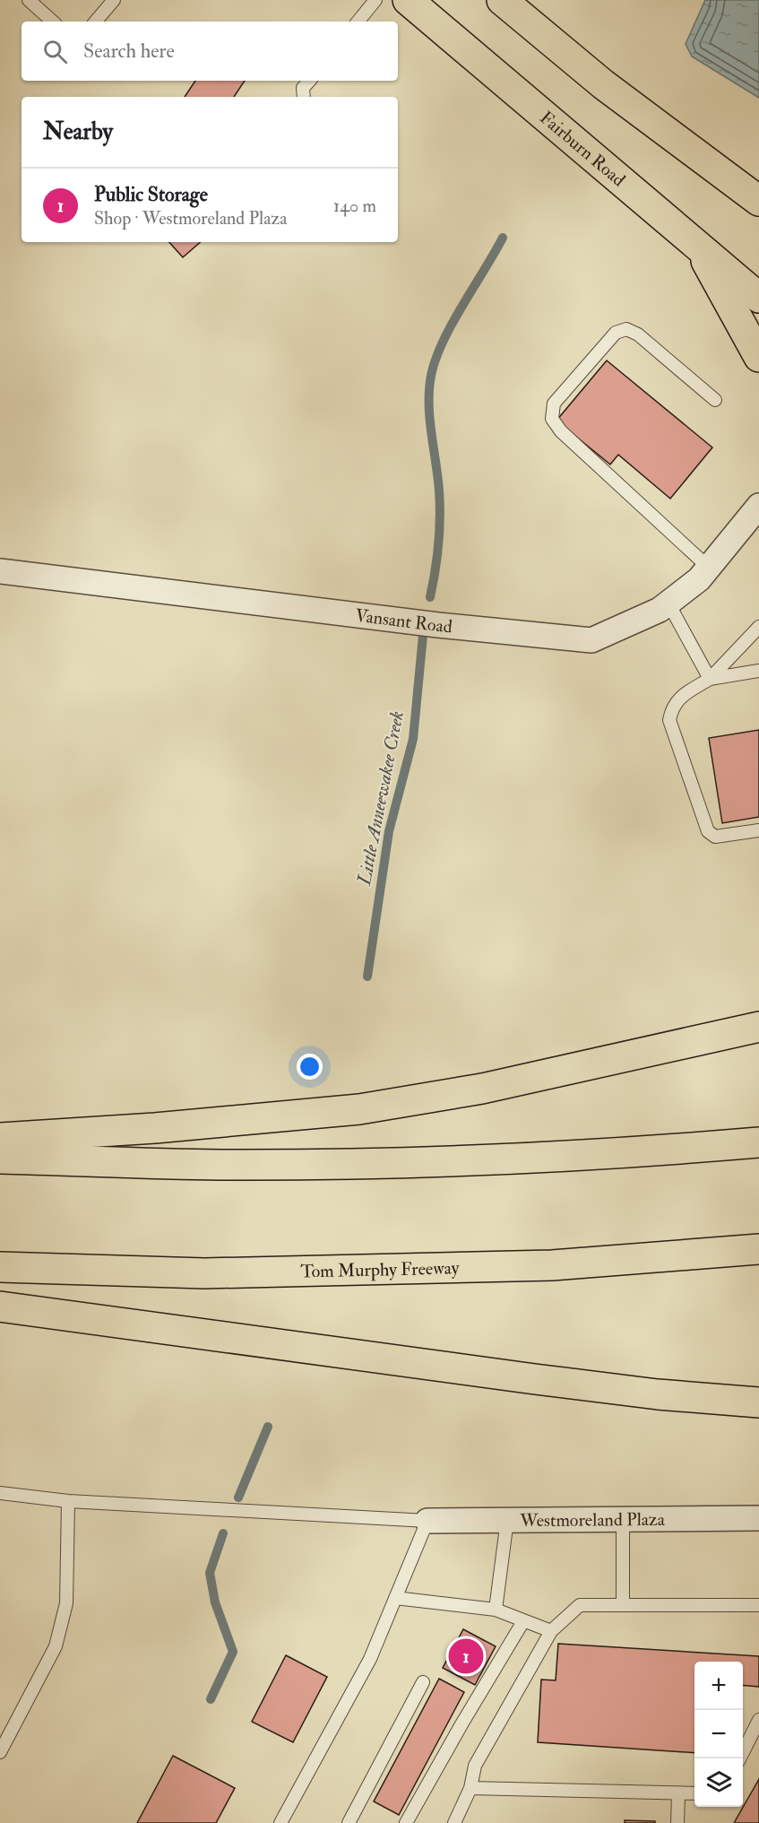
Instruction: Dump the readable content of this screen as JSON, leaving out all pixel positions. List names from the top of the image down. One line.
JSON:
{"streets":{"main road":["Fairburn Road","Tom Murphy Freeway"],"street":["Vansant Road","Westmoreland Plaza"]},"water":["Little Anneewakee Creek"],"page":{"search":"Search here","heading":"Nearby","list":[{"mark":"1","name":"Public Storage","note":"Shop · Westmoreland Plaza","value":"140 m"}],"pins":"1","map_buttons":["+","−"]}}
